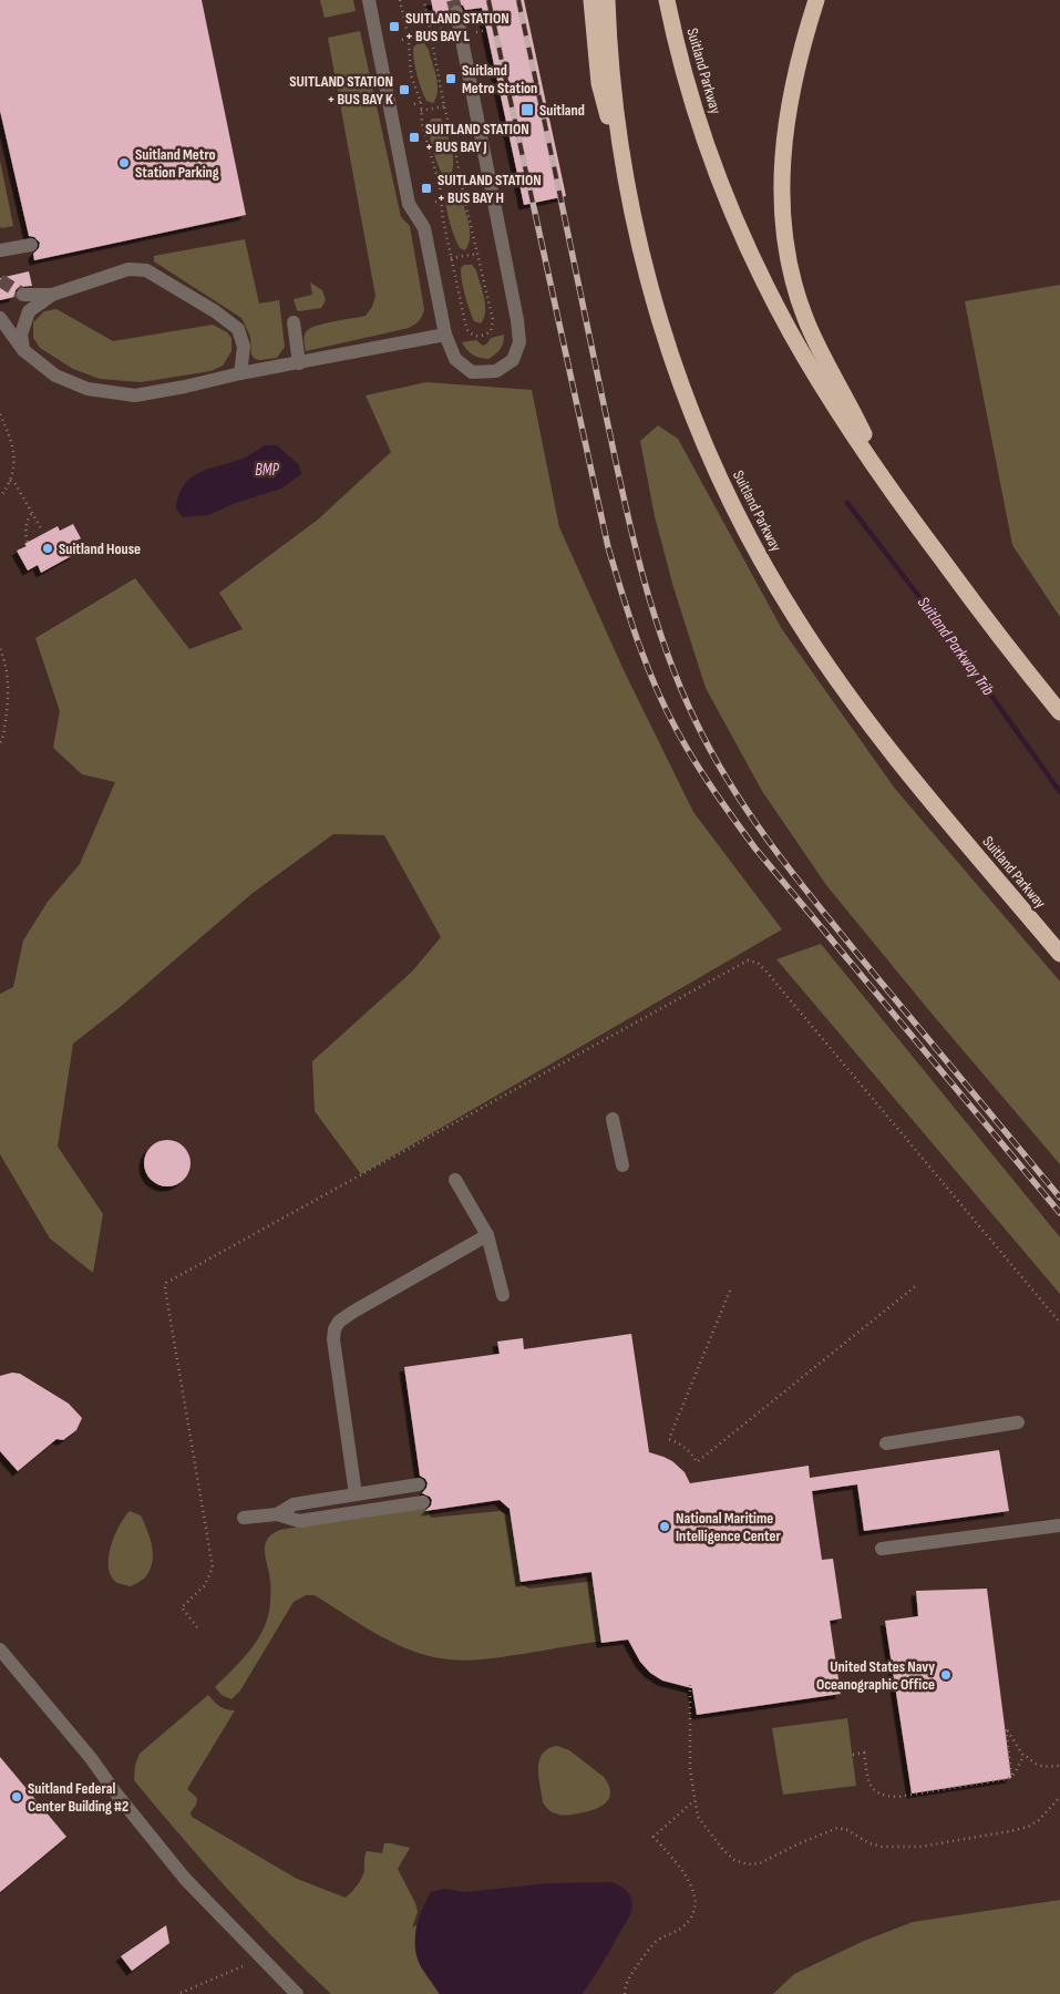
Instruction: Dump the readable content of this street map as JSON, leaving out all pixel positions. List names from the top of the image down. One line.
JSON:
{"streets":{"highway":["Suitland Parkway"]},"water":["BMP","Suitland Parkway Trib"],"places":{"transit":["SUITLAND STATION + BUS BAY L","Suitland Metro Station","SUITLAND STATION + BUS BAY K","Suitland","SUITLAND STATION + BUS BAY J","SUITLAND STATION + BUS BAY H"],"other":["Suitland Metro Station Parking","Suitland House","National Maritime Intelligence Center","United States Navy Oceanographic Office","Suitland Federal Center Building #2"]}}
